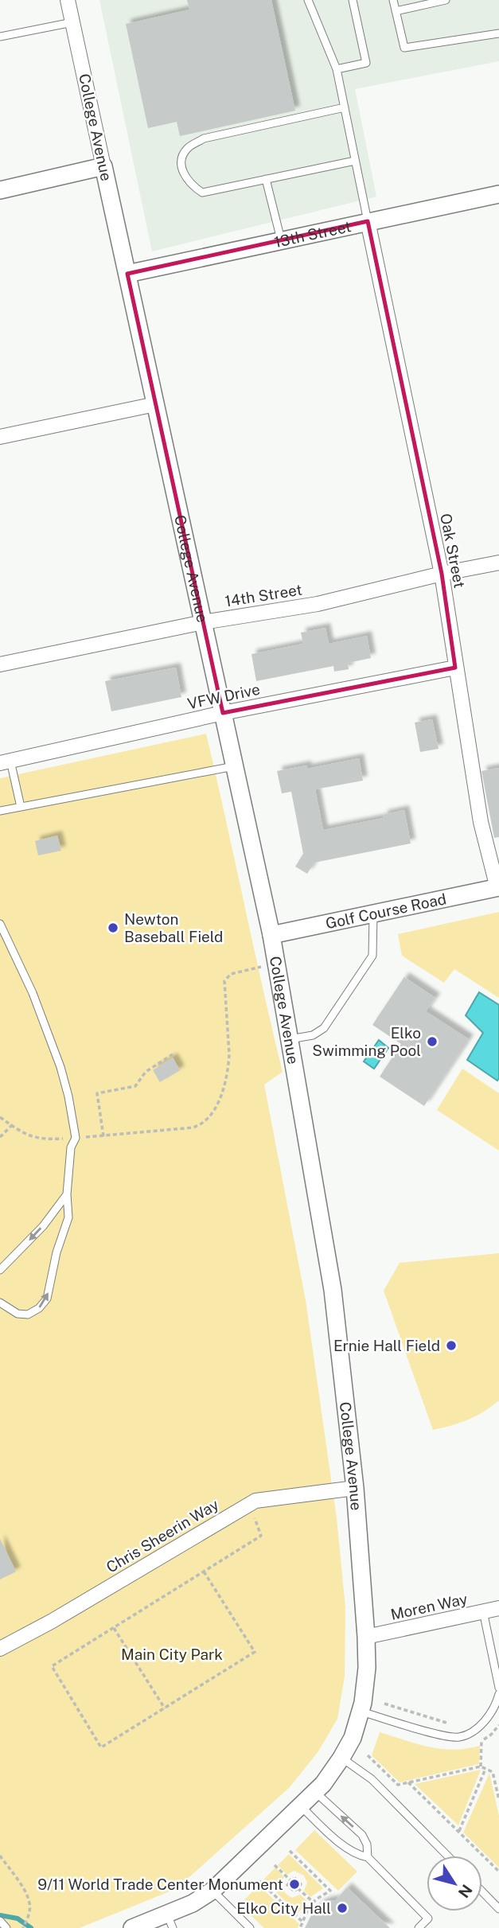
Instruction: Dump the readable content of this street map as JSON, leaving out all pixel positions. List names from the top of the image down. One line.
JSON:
{"streets":{"street":["College Avenue","13th Street","Oak Street","14th Street","VFW Drive","Golf Course Road","Chris Sheerin Way","Moren Way"]},"crossings":[["College Avenue","13th Street"],["College Avenue","14th Street"],["College Avenue","VFW Drive"],["College Avenue","Golf Course Road"],["College Avenue","Chris Sheerin Way"],["College Avenue","Moren Way"],["13th Street","Oak Street"],["Oak Street","14th Street"],["Oak Street","VFW Drive"],["Oak Street","Golf Course Road"]],"parks":["Main City Park"],"places":["Newton Baseball Field","Elko Swimming Pool","Ernie Hall Field","9/11 World Trade Center Monument","Elko City Hall"],"north":"bottom right"}
